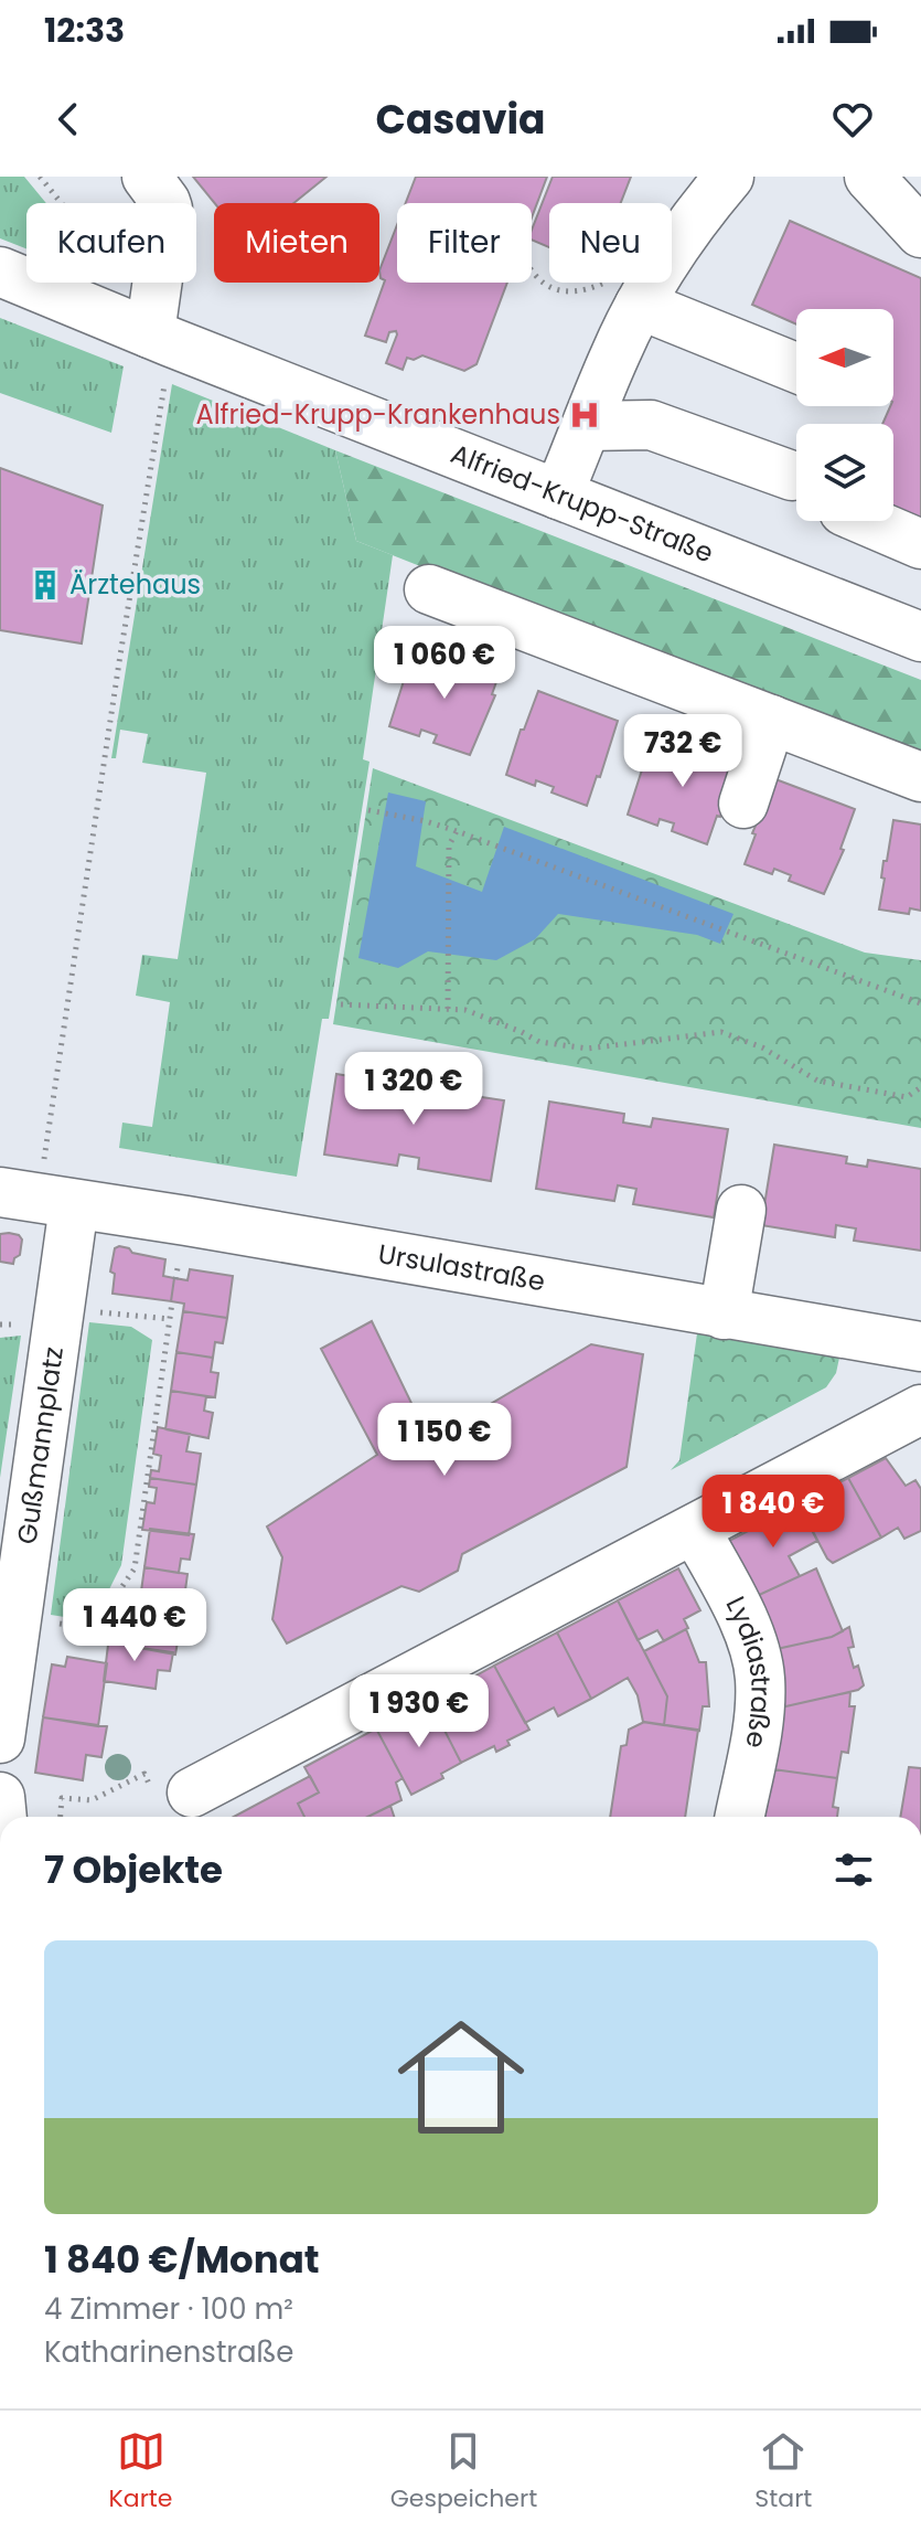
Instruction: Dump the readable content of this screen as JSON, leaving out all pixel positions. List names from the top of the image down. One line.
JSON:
{"streets":{"street":["Alfried-Krupp-Straße","Ursulastraße","Gußmannplatz","Lydiastraße"]},"crossings":[["Ursulastraße","Gußmannplatz"]],"places":{"hospital":["Alfried-Krupp-Krankenhaus"],"building":["Ärztehaus"]},"north":"left","page":{"status":"12:33","header":"Casavia","chip":["Kaufen","Mieten","Filter","Neu"],"price":["1 060 €","732 €","1 320 €","1 150 €","1 840 €","1 440 €","1 930 €"],"heading":"7 Objekte","list":[{"name":"1 840 €/Monat","note":"4 Zimmer · 100 m² · Katharinenstraße"}],"tabs":["Karte","Gespeichert","Start"]}}
